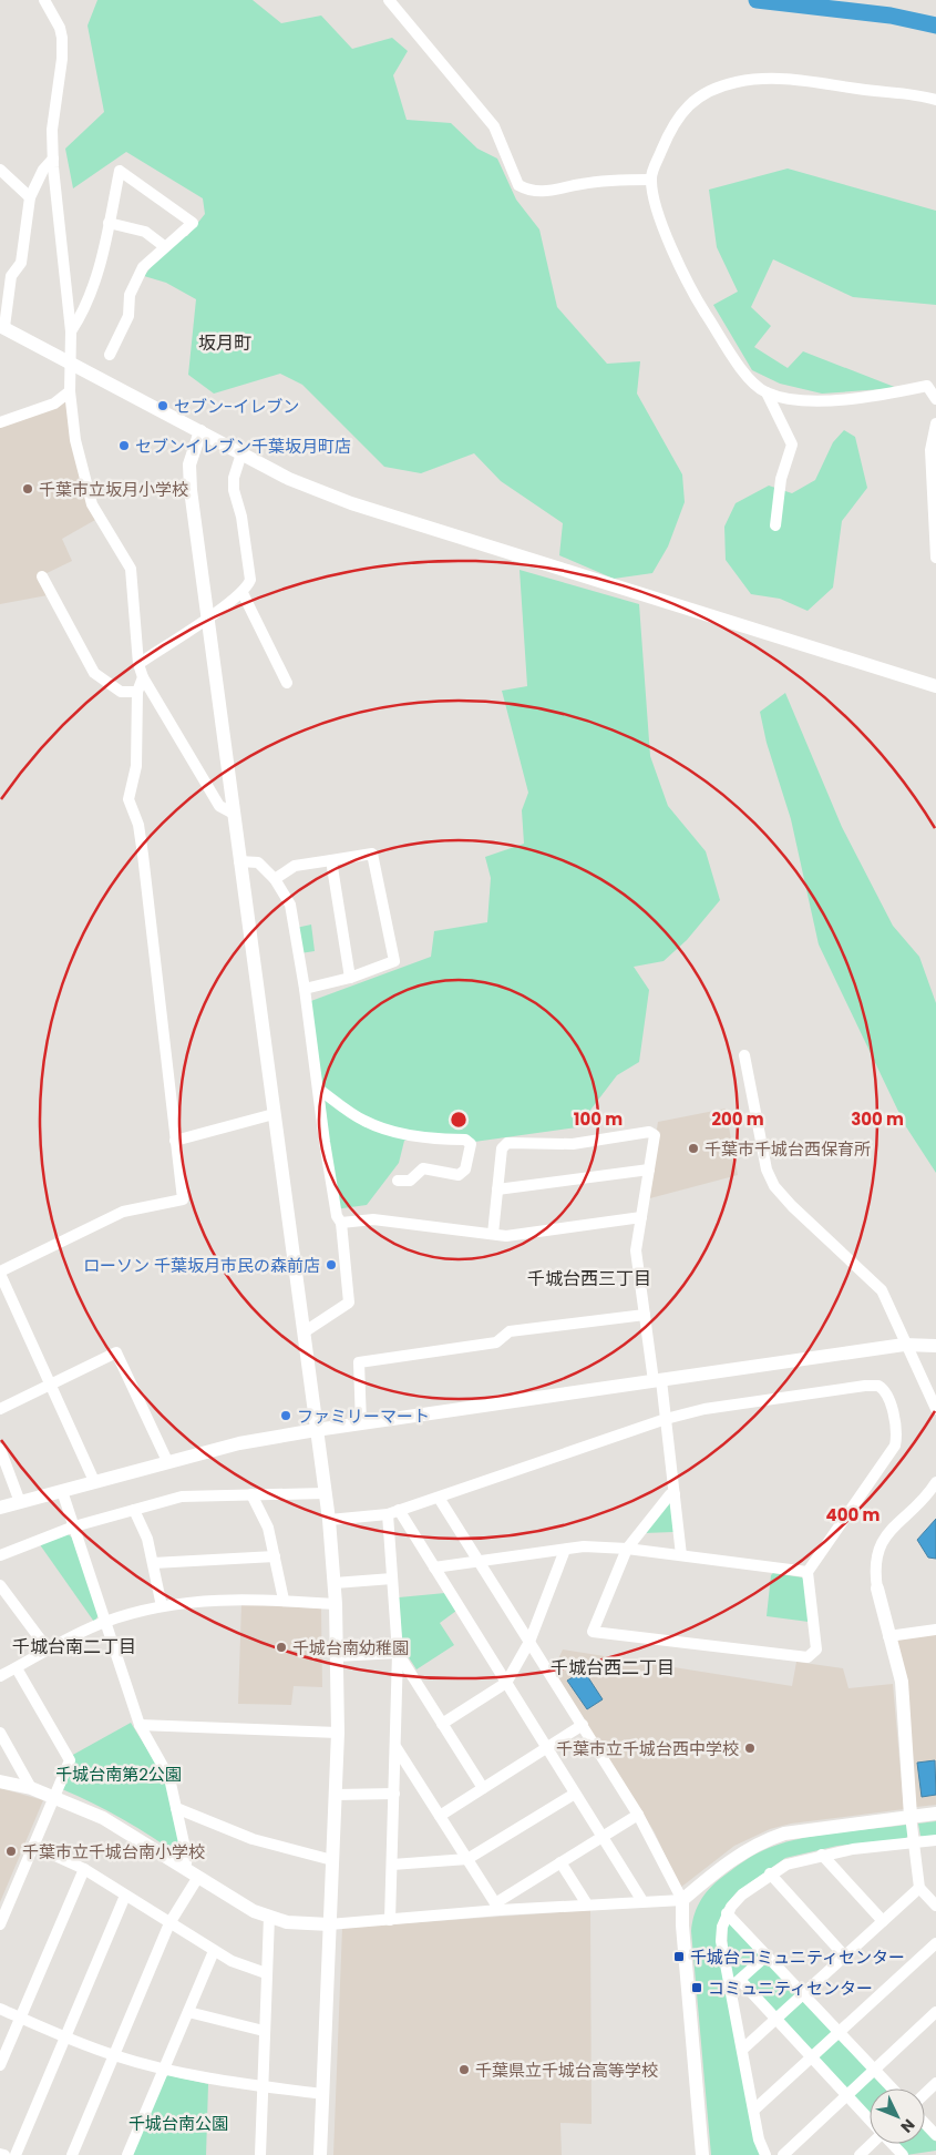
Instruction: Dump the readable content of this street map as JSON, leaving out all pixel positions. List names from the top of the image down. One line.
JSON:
{"districts":["坂月町","千城台西三丁目","千城台南二丁目","千城台西二丁目"],"parks":["千城台南第2公園","千城台南公園"],"places":{"other":["セブン-イレブン","セブンイレブン千葉坂月町店","千葉市立坂月小学校","千葉市千城台西保育所","ローソン 千葉坂月市民の森前店","ファミリーマート","千城台南幼稚園","千葉市立千城台西中学校","千葉市立千城台南小学校","千葉県立千城台高等学校"],"transit":["千城台コミュニティセンター","コミュニティセンター"]},"north":"bottom right","rings":["100 m","200 m","300 m","400 m"]}
